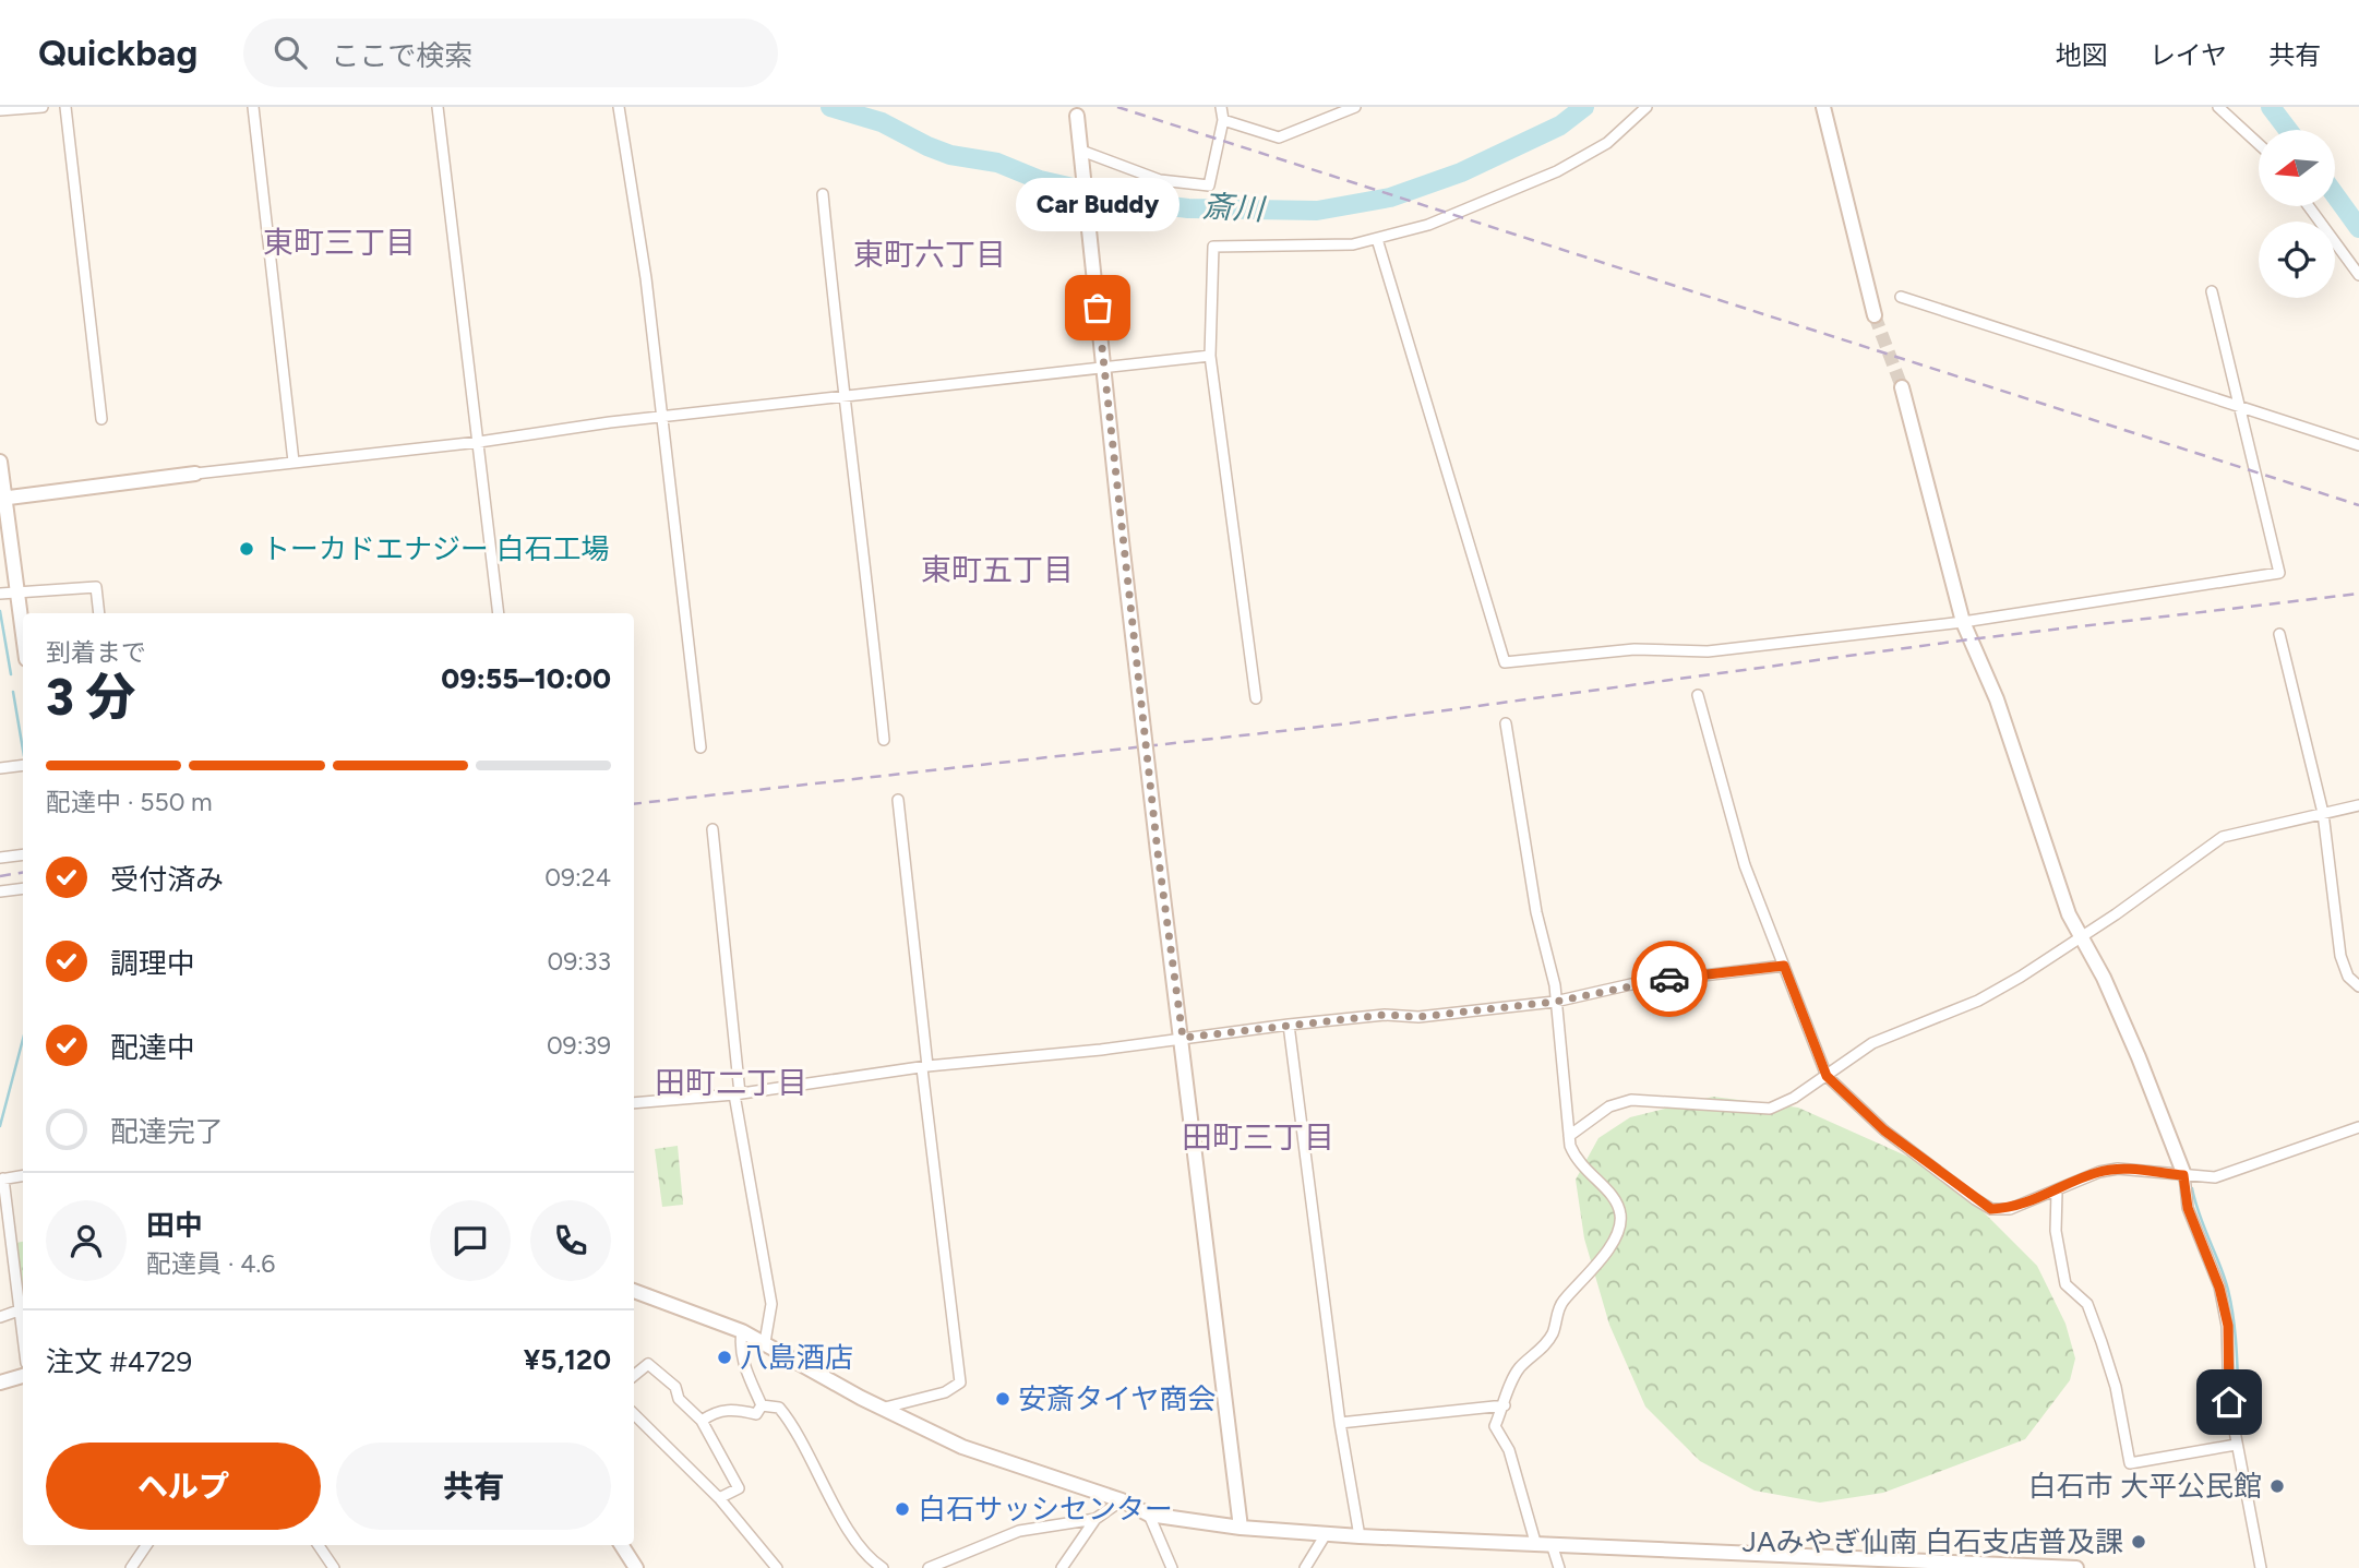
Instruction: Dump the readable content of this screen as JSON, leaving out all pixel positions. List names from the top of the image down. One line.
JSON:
{"districts":["東町三丁目","東町六丁目","東町五丁目","田町二丁目","田町三丁目"],"water":["斎川"],"places":["Car Buddy","トーカドエナジー 白石工場","八島酒店","安斎タイヤ商会","白石市 大平公民館","白石サッシセンター","JAみやぎ仙南 白石支店普及課"],"north":"left","page":{"header":"Quickbag","search":"ここで検索","nav":["地図","レイヤ","共有"],"bubble":"Car Buddy","heading":["3 分","到着まで","09:55–10:00"],"panel":["田中","配達員 · 4.6","注文 #4729","¥5,120"],"bar":"配達中 · 550 m","list":[["受付済み","09:24"],["調理中","09:33"],["配達中","09:39"],"配達完了"],"buttons":["ヘルプ","共有"]}}
